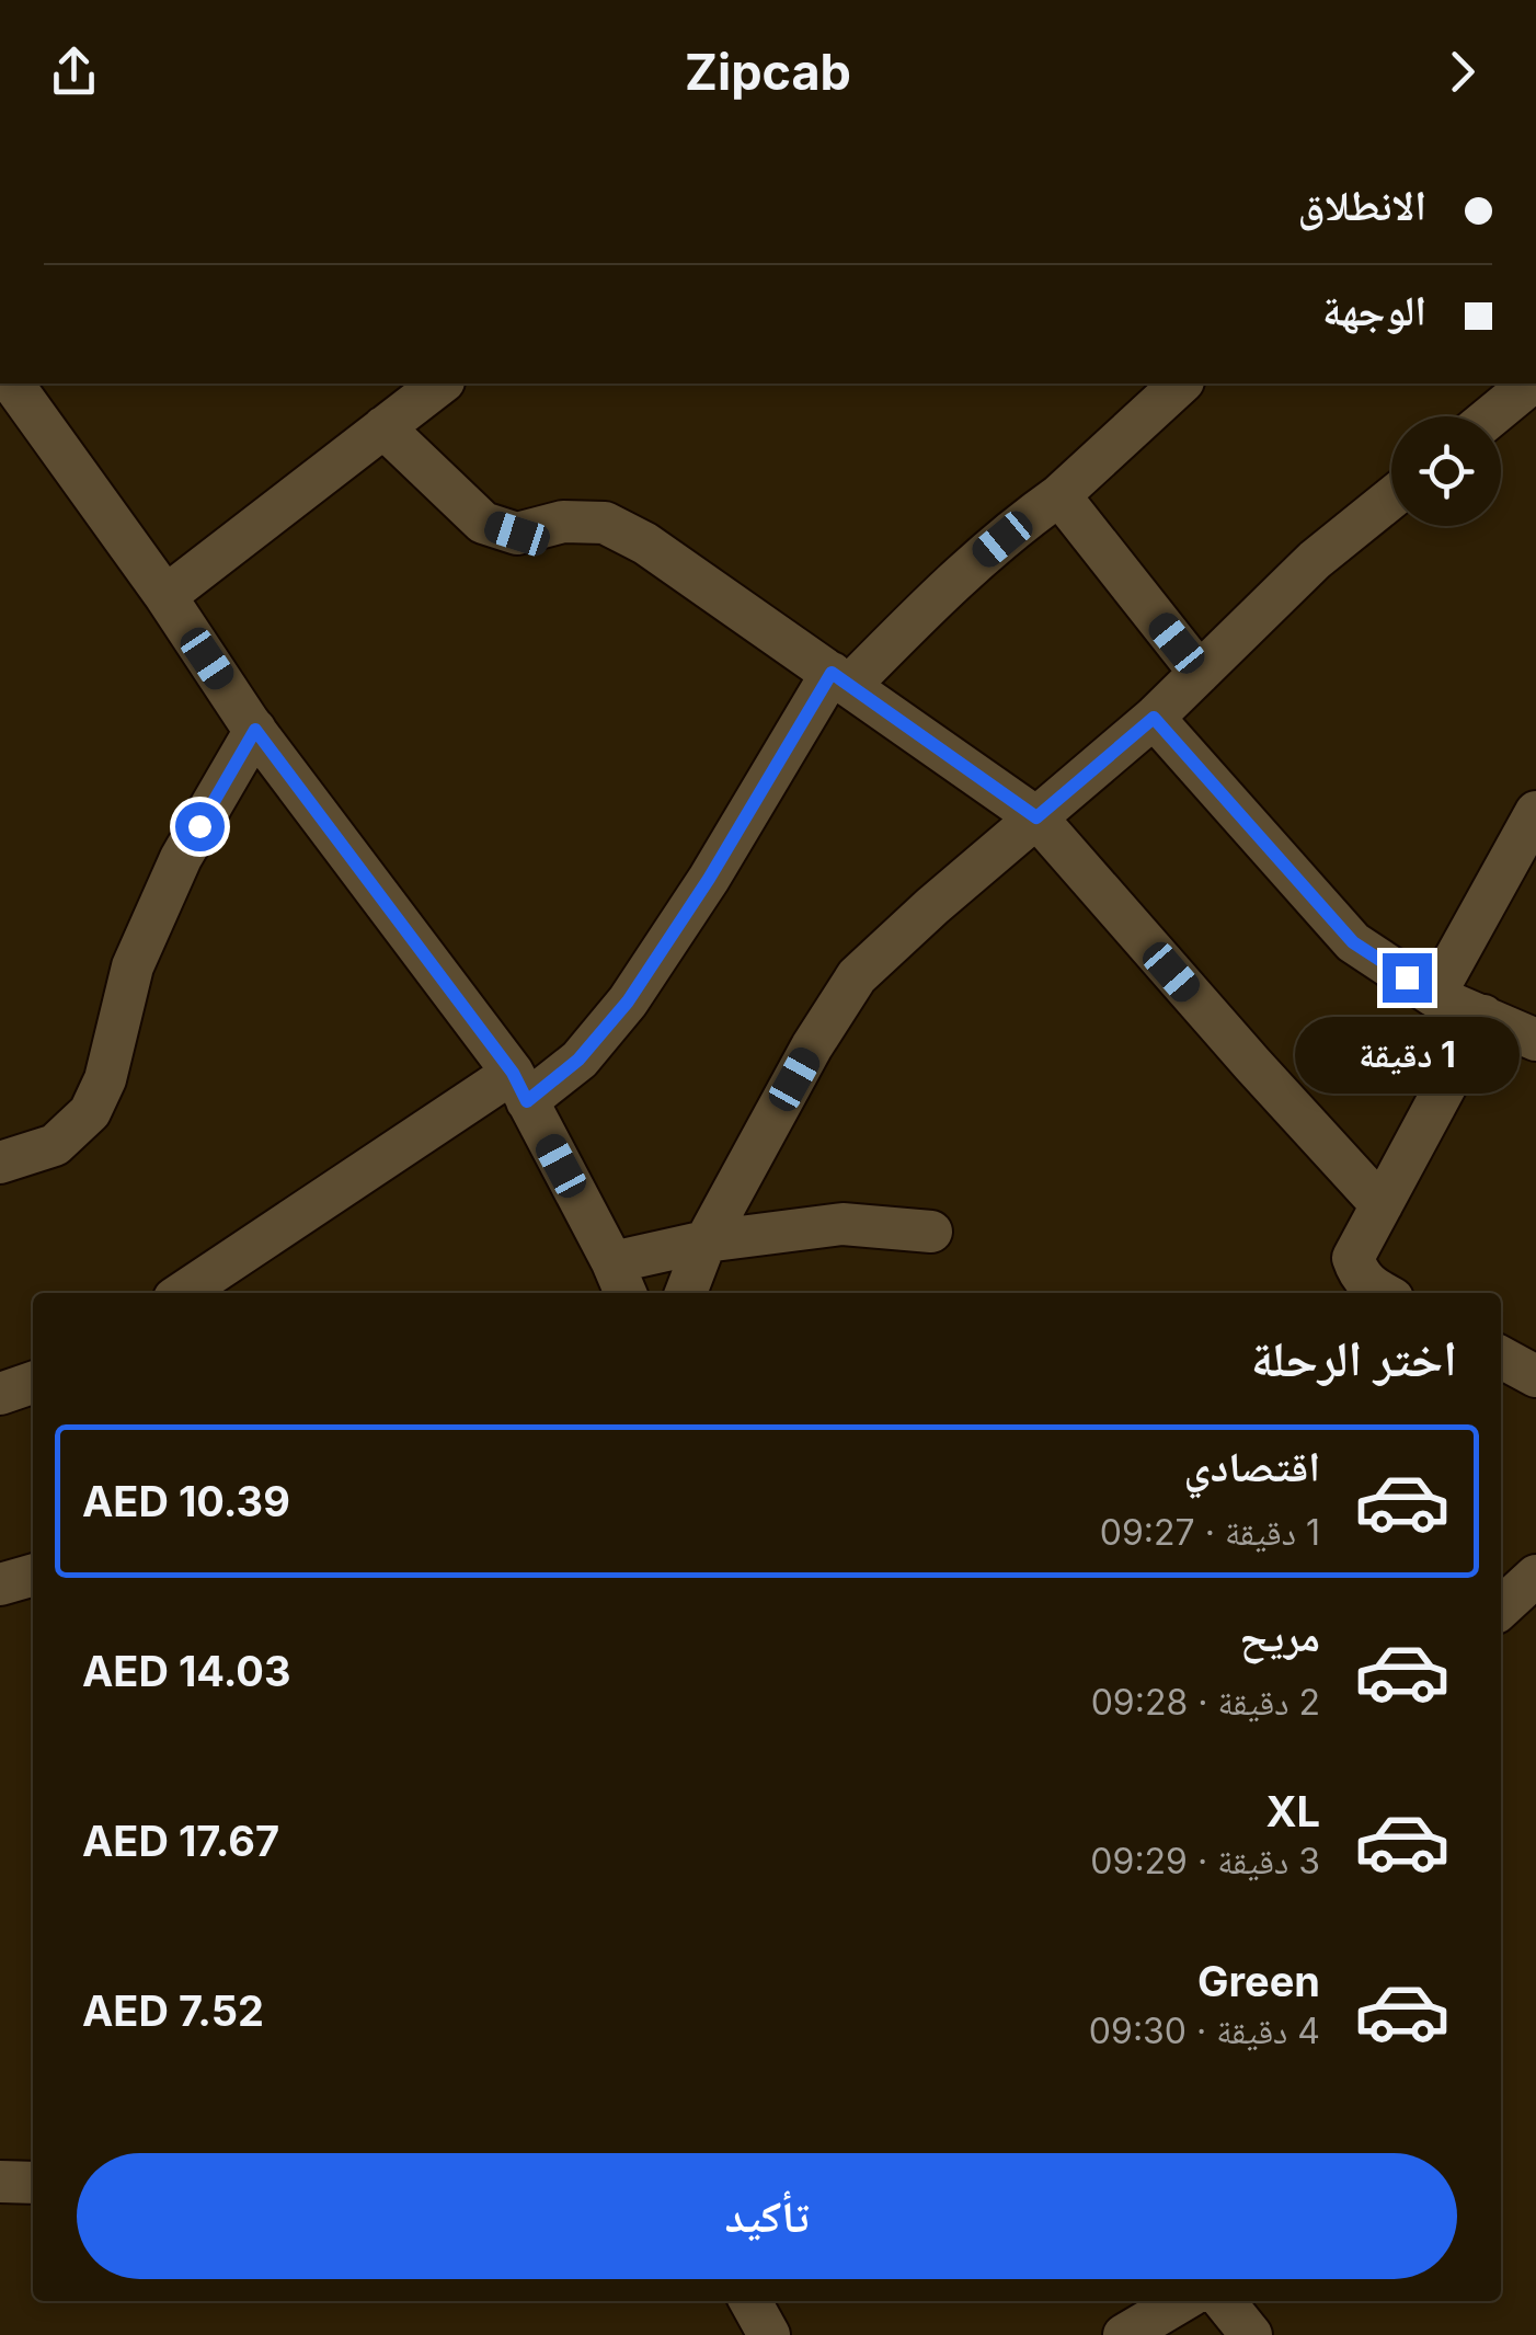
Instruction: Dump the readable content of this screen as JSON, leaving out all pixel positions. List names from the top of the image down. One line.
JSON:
{"page":{"header":"Zipcab","banner":["الانطلاق","الوجهة"],"bubble":"1 دقيقة","heading":"اختر الرحلة","list":[{"name":"اقتصادي","note":"1 دقيقة · 09:27","value":"AED 10.39"},{"name":"مريح","note":"2 دقيقة · 09:28","value":"AED 14.03"},{"name":"XL","note":"3 دقيقة · 09:29","value":"AED 17.67"},{"name":"Green","note":"4 دقيقة · 09:30","value":"AED 7.52"}],"buttons":"تأكيد"}}
